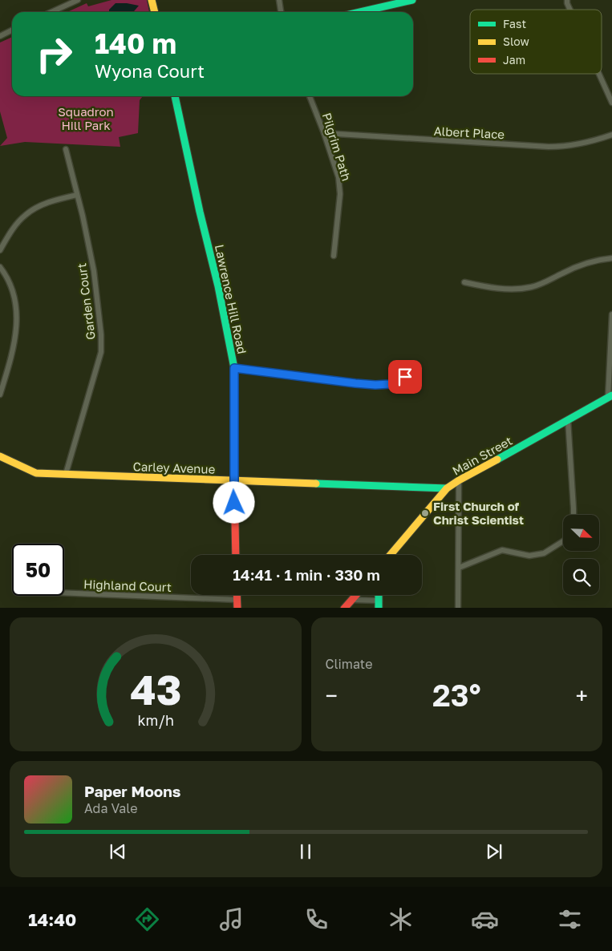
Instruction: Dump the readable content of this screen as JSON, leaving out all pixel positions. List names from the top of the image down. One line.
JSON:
{"streets":{"main road":["Lawrence Hill Road","Main Street","Carley Avenue"],"street":["Albert Place","Pilgrim Path","Garden Court","Highland Court"]},"crossings":[["Albert Place","Pilgrim Path"],["Lawrence Hill Road","Carley Avenue"],["Garden Court","Carley Avenue"],["Main Street","Carley Avenue"]],"parks":["Squadron Hill Park"],"places":["First Church of Christ Scientist"],"legend":["Fast","Slow","Jam"],"north":"bottom right","page":{"turn":["140 m","Wyona Court"],"limit":"50","trip":"14:41 · 1 min · 330 m","tile":"Climate","heat":["−","23°","+"],"song":["Paper Moons","Ada Vale"],"tabs":"14:40","gauge":["43","km/h"]}}
